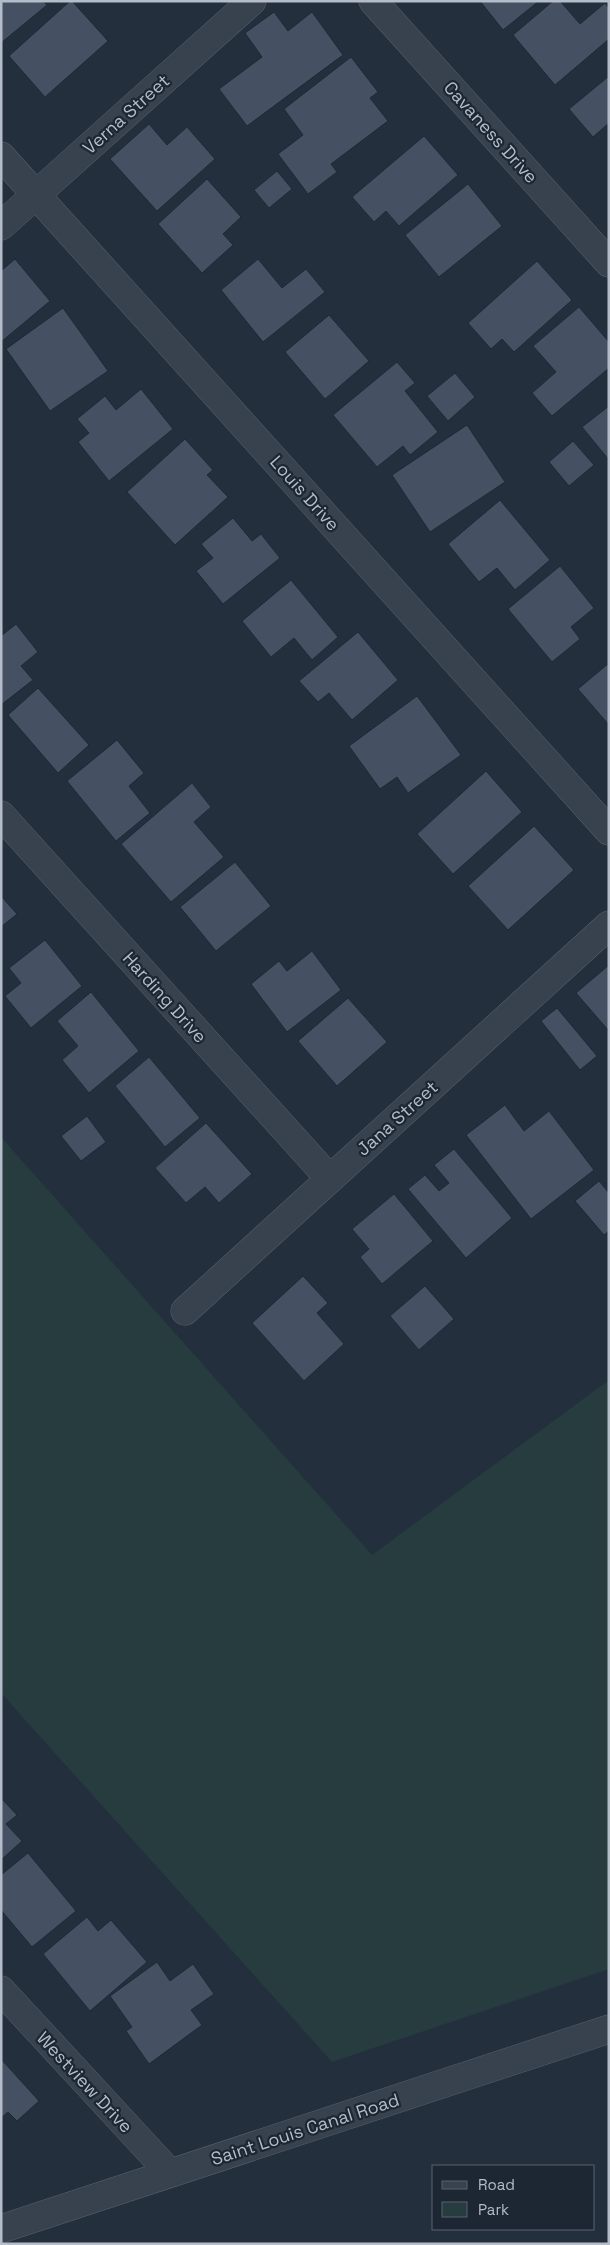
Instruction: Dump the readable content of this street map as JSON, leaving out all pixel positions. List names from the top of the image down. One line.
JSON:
{"streets":{"street":["Verna Street","Cavaness Drive","Louis Drive","Harding Drive","Jana Street","Westview Drive","Saint Louis Canal Road"]},"crossings":[["Verna Street","Louis Drive"],["Harding Drive","Jana Street"],["Westview Drive","Saint Louis Canal Road"]],"legend":["Road","Park"]}
